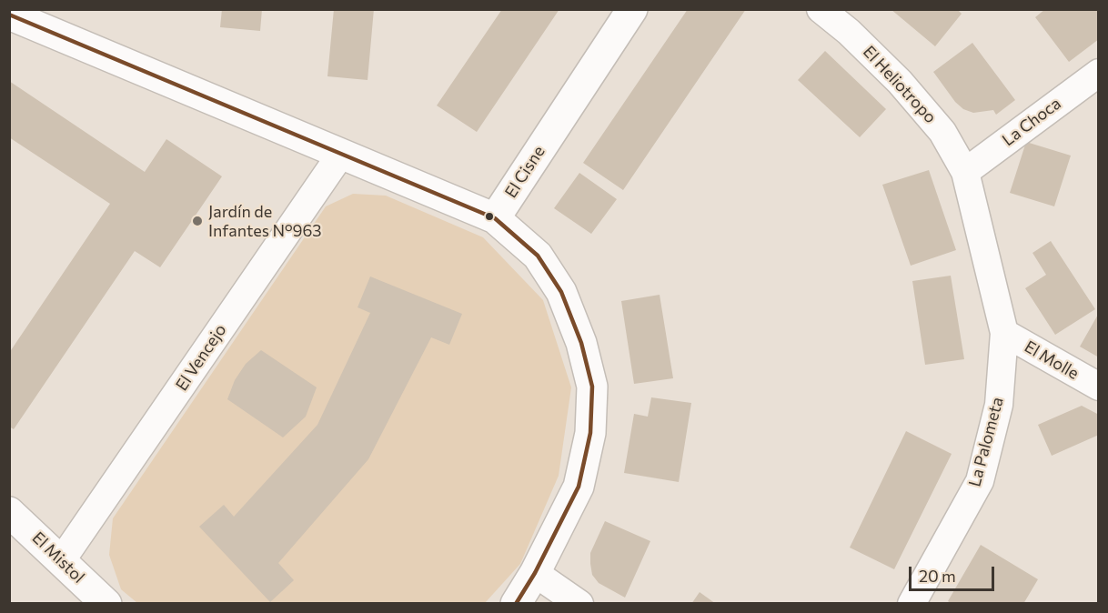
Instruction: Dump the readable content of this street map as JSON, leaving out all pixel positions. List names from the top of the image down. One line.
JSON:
{"streets":{"street":["El Heliotropo","La Choca","El Cisne","El Vencejo","El Molle","La Palometa","El Mistol"]},"crossings":[["El Heliotropo","La Choca"],["El Heliotropo","La Palometa"],["La Choca","La Palometa"],["El Vencejo","El Mistol"],["El Molle","La Palometa"]],"places":["Jardín de Infantes N°963"],"scale_bar":"20 m"}
